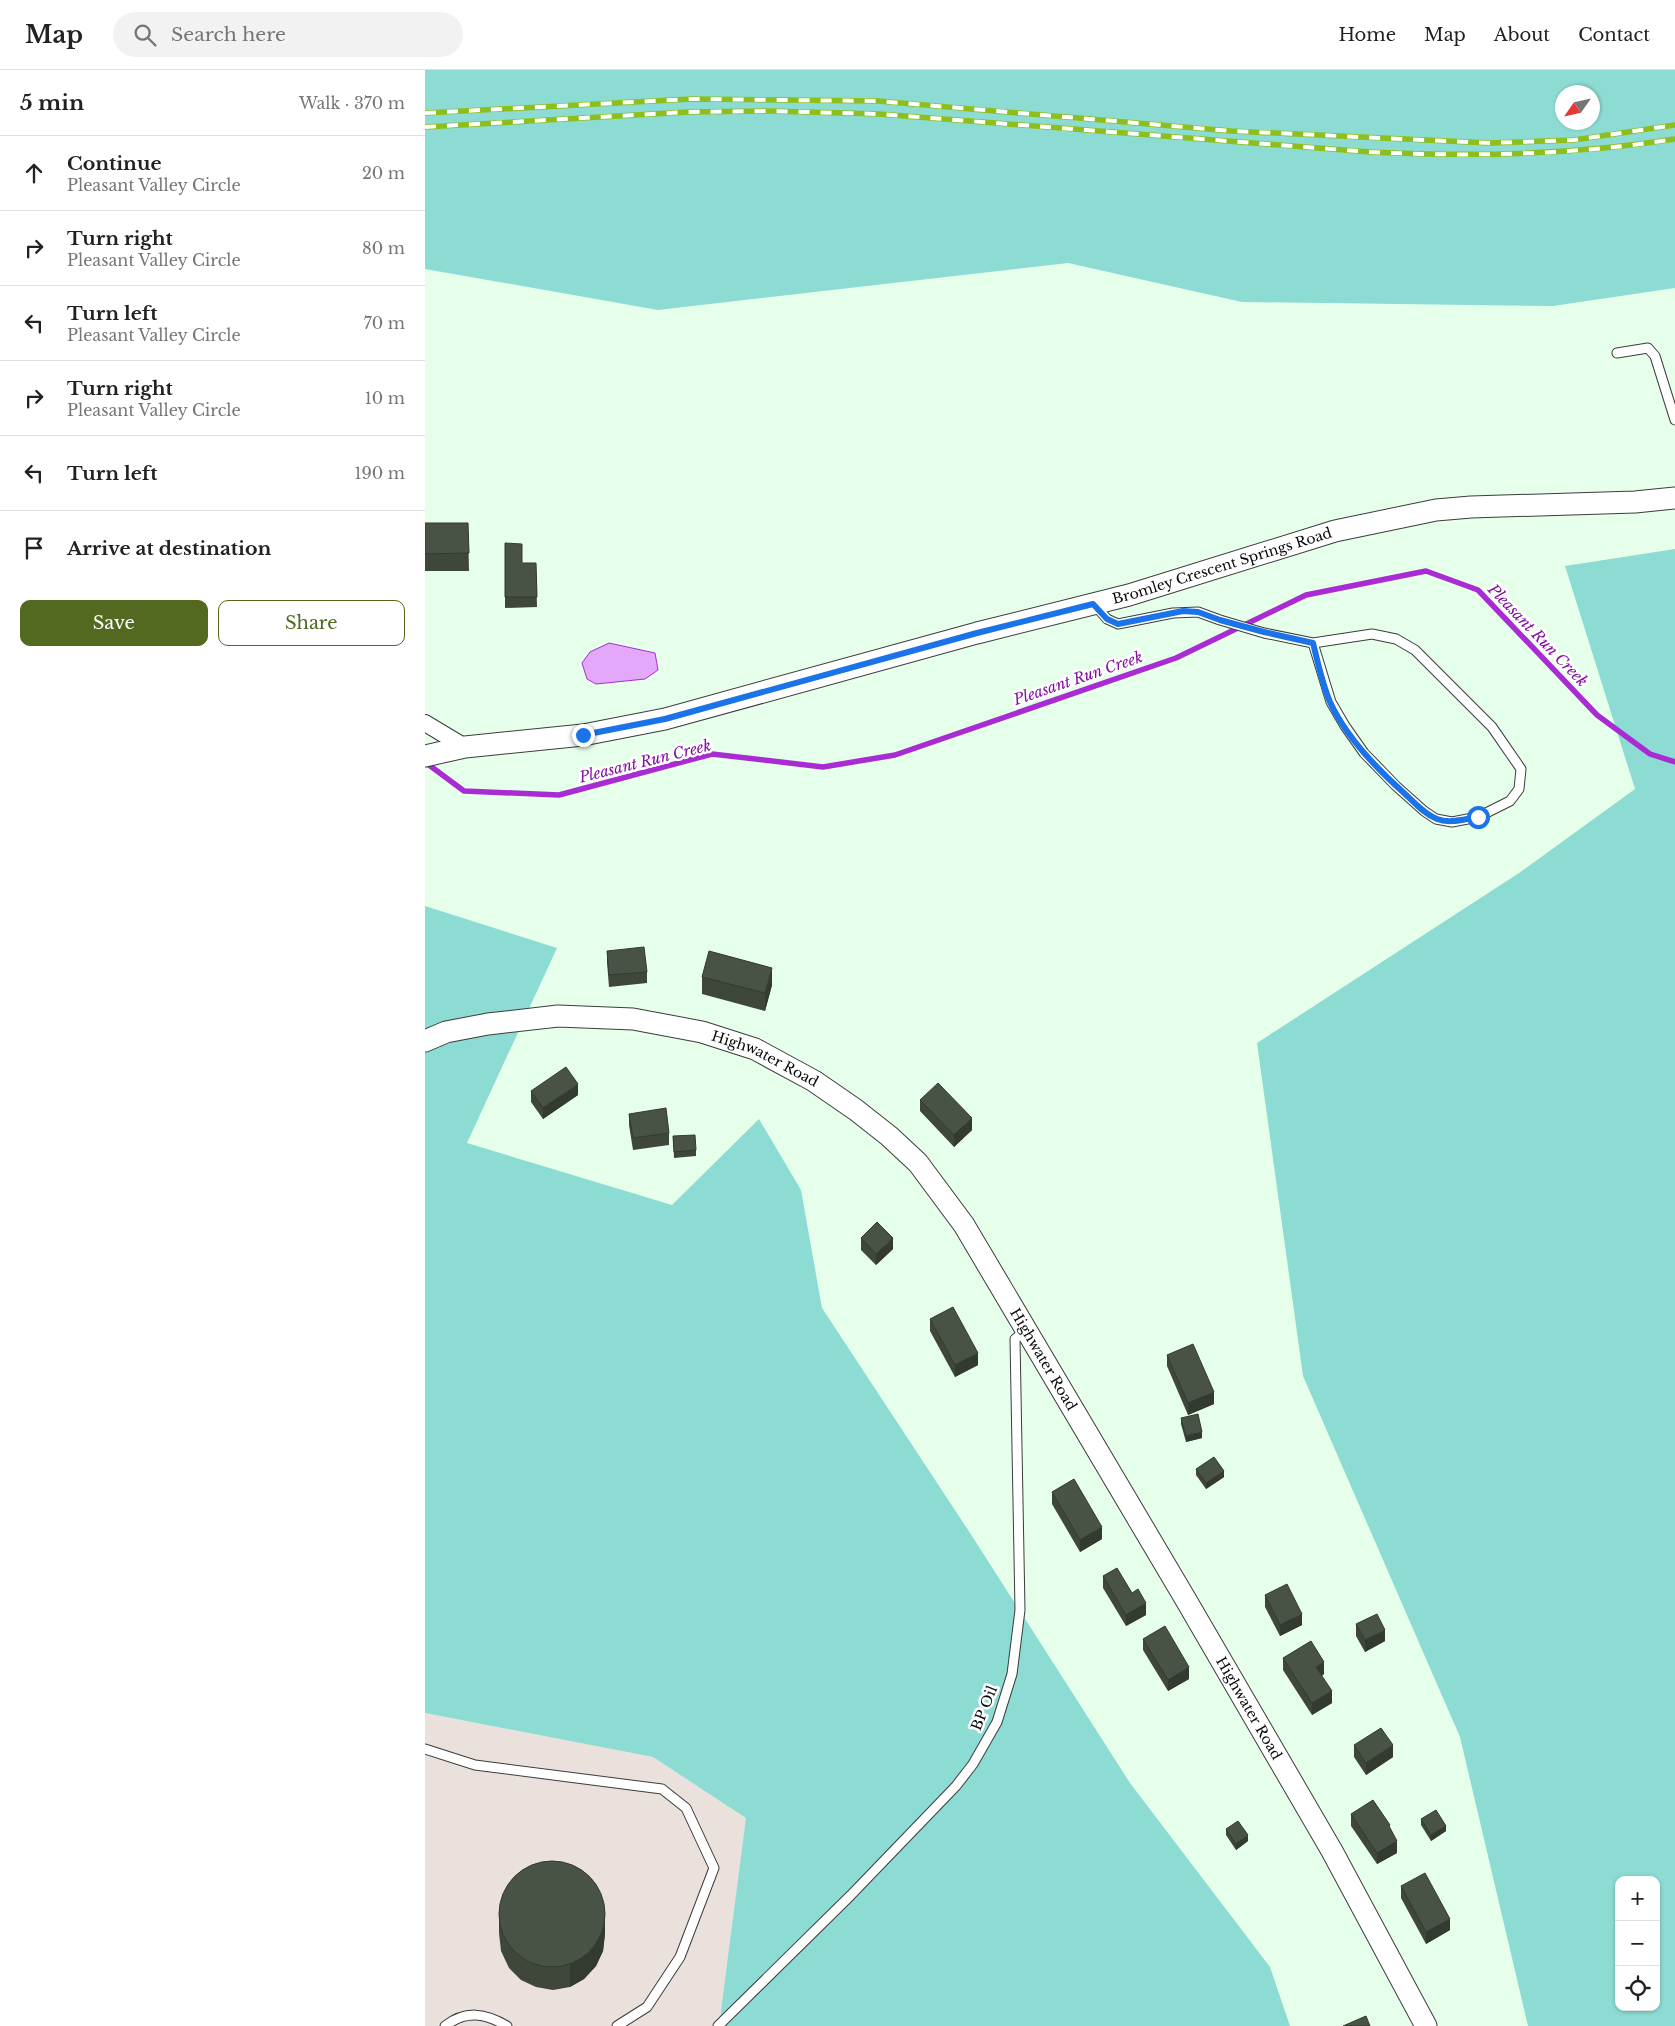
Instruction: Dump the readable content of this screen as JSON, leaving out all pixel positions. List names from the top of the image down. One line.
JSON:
{"streets":{"street":["Bromley Crescent Springs Road","Highwater Road"],"lane":["BP Oil"]},"crossings":[["Highwater Road","BP Oil"]],"water":["Pleasant Run Creek"],"north":"bottom left","page":{"header":"Map","search":"Search here","nav":["Home","Map","About","Contact"],"heading":["5 min","Walk · 370 m"],"list":[["Continue","Pleasant Valley Circle","20 m"],["Turn right","Pleasant Valley Circle","80 m"],["Turn left","Pleasant Valley Circle","70 m"],["Turn right","Pleasant Valley Circle","10 m"],["Turn left","190 m"],"Arrive at destination"],"buttons":["Save","Share"],"map_buttons":["+","−"]}}
